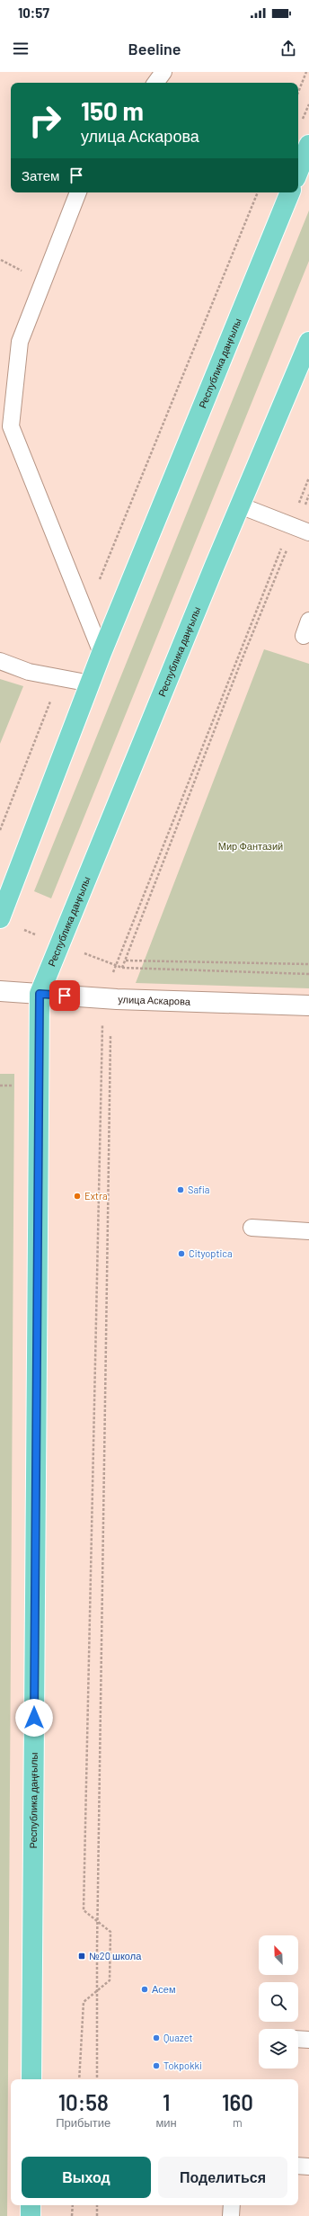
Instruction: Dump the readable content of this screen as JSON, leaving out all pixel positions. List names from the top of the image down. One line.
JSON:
{"streets":{"main road":["Республика даңғылы","улица Аскарова"]},"crossings":[["Республика даңғылы","улица Аскарова"]],"parks":["Мир Фантазий"],"places":{"other":["Safia","Extra","Cityoptica","Асем","Quazet","Tokpokki"],"transit":["№20 школа"]},"north":"top left","page":{"status":"10:57","header":"Beeline","turn":["150 m","улица Аскарова"],"then":"Затем","eta":["10:58","Прибытие","1","мин","160","m"],"buttons":["Выход","Поделиться"]}}
